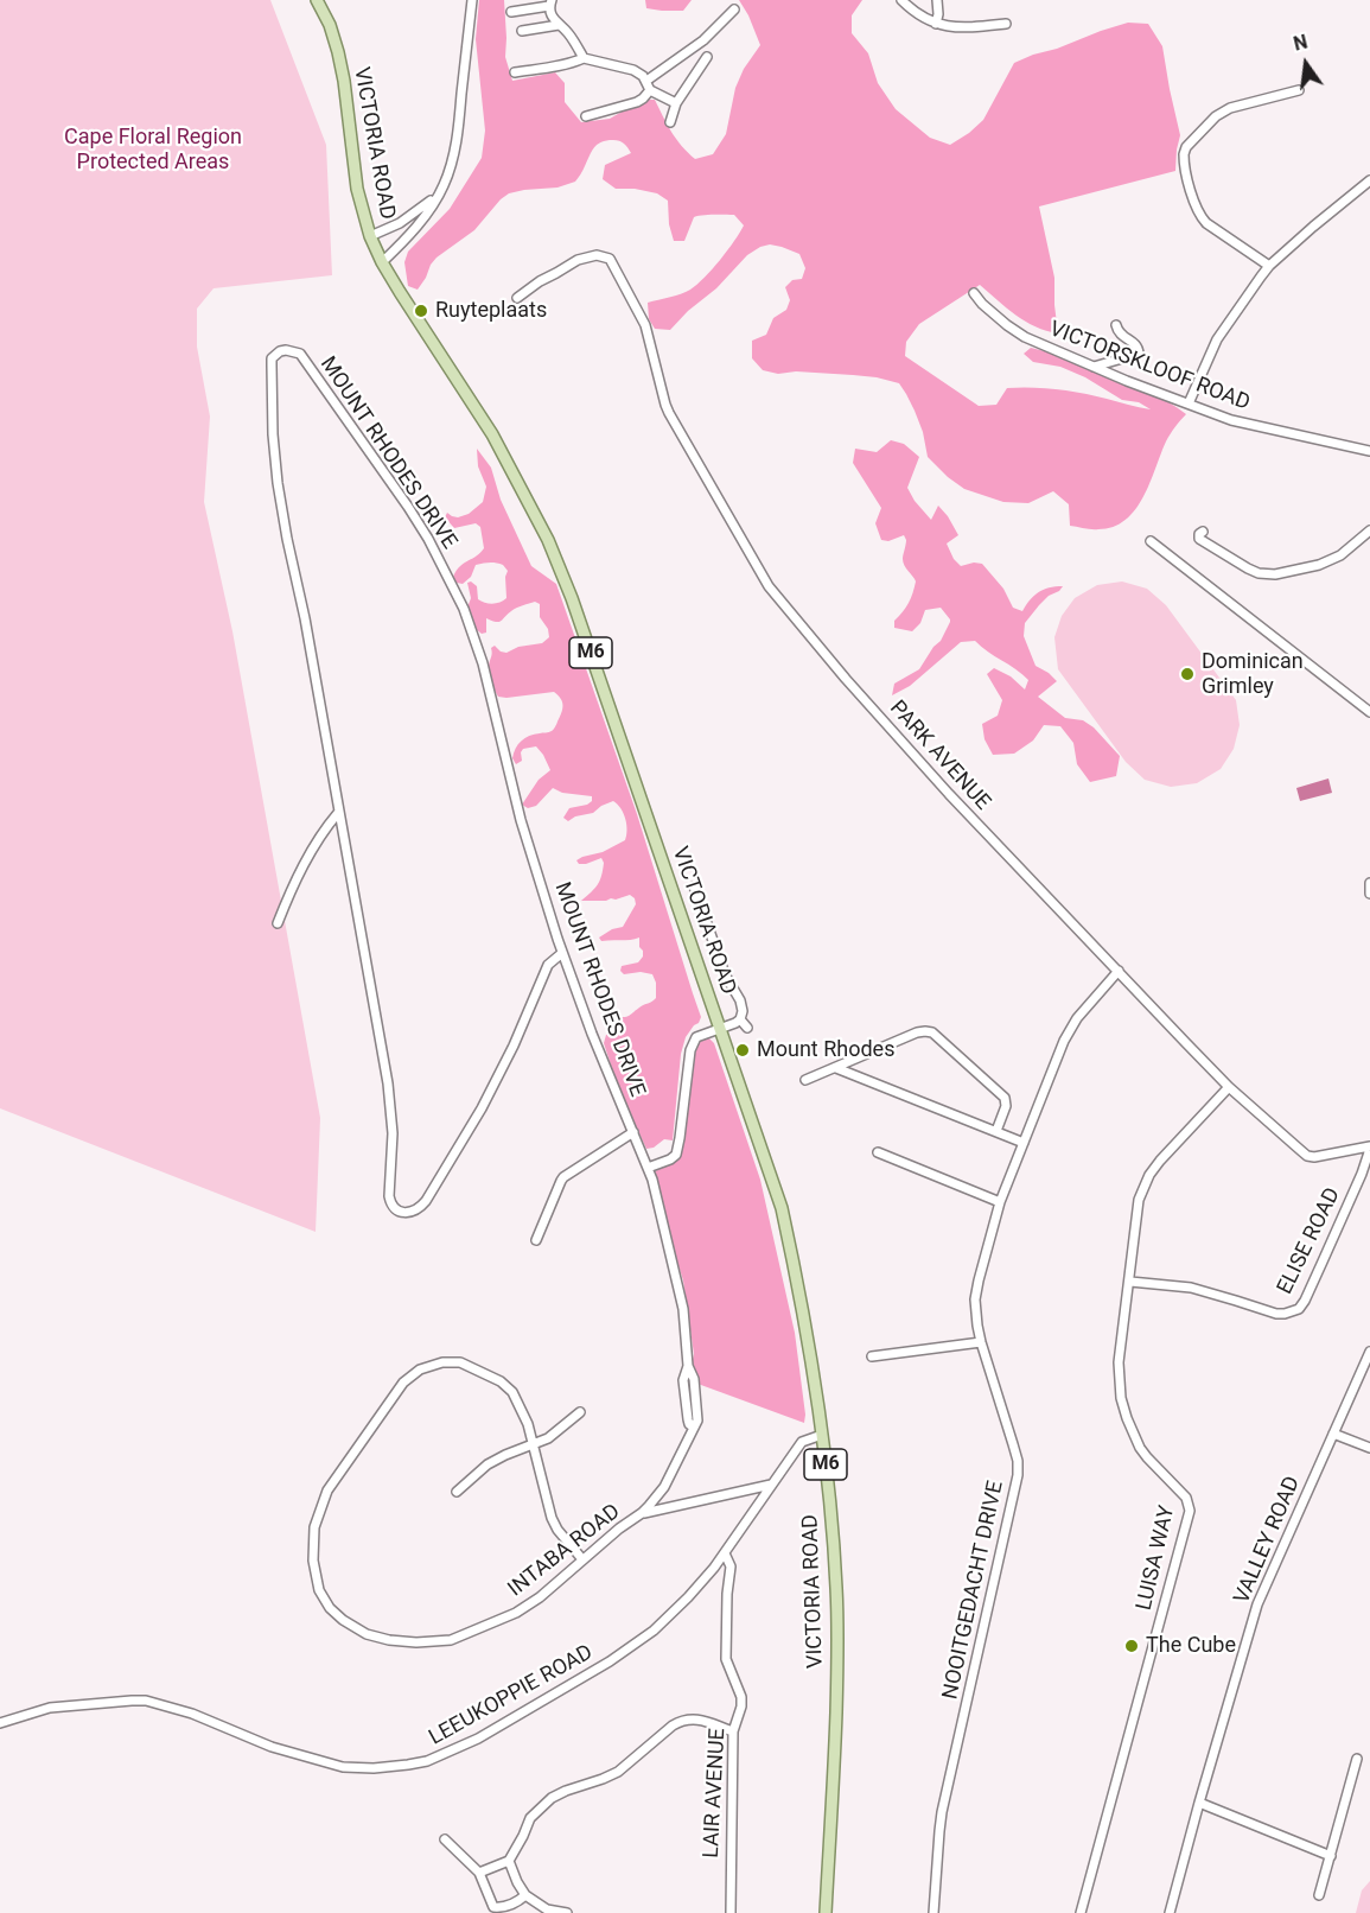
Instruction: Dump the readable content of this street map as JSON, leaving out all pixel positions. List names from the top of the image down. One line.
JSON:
{"streets":{"main road":["VICTORIA ROAD","M6"],"street":["VICTORSKLOOF ROAD","MOUNT RHODES DRIVE","PARK AVENUE","ELISE ROAD","VALLEY ROAD","INTABA ROAD","LUISA WAY","NOOITGEDACHT DRIVE","LEEUKOPPIE ROAD","LAIR AVENUE"]},"crossings":[["VICTORIA ROAD","LEEUKOPPIE ROAD"],["MOUNT RHODES DRIVE","INTABA ROAD"],["PARK AVENUE","ELISE ROAD"],["PARK AVENUE","LUISA WAY"],["PARK AVENUE","NOOITGEDACHT DRIVE"],["ELISE ROAD","LUISA WAY"],["INTABA ROAD","LEEUKOPPIE ROAD"],["LEEUKOPPIE ROAD","LAIR AVENUE"]],"parks":["Cape Floral Region Protected Areas"],"places":["Ruyteplaats","Dominican Grimley","Mount Rhodes","The Cube"],"north":"top"}
